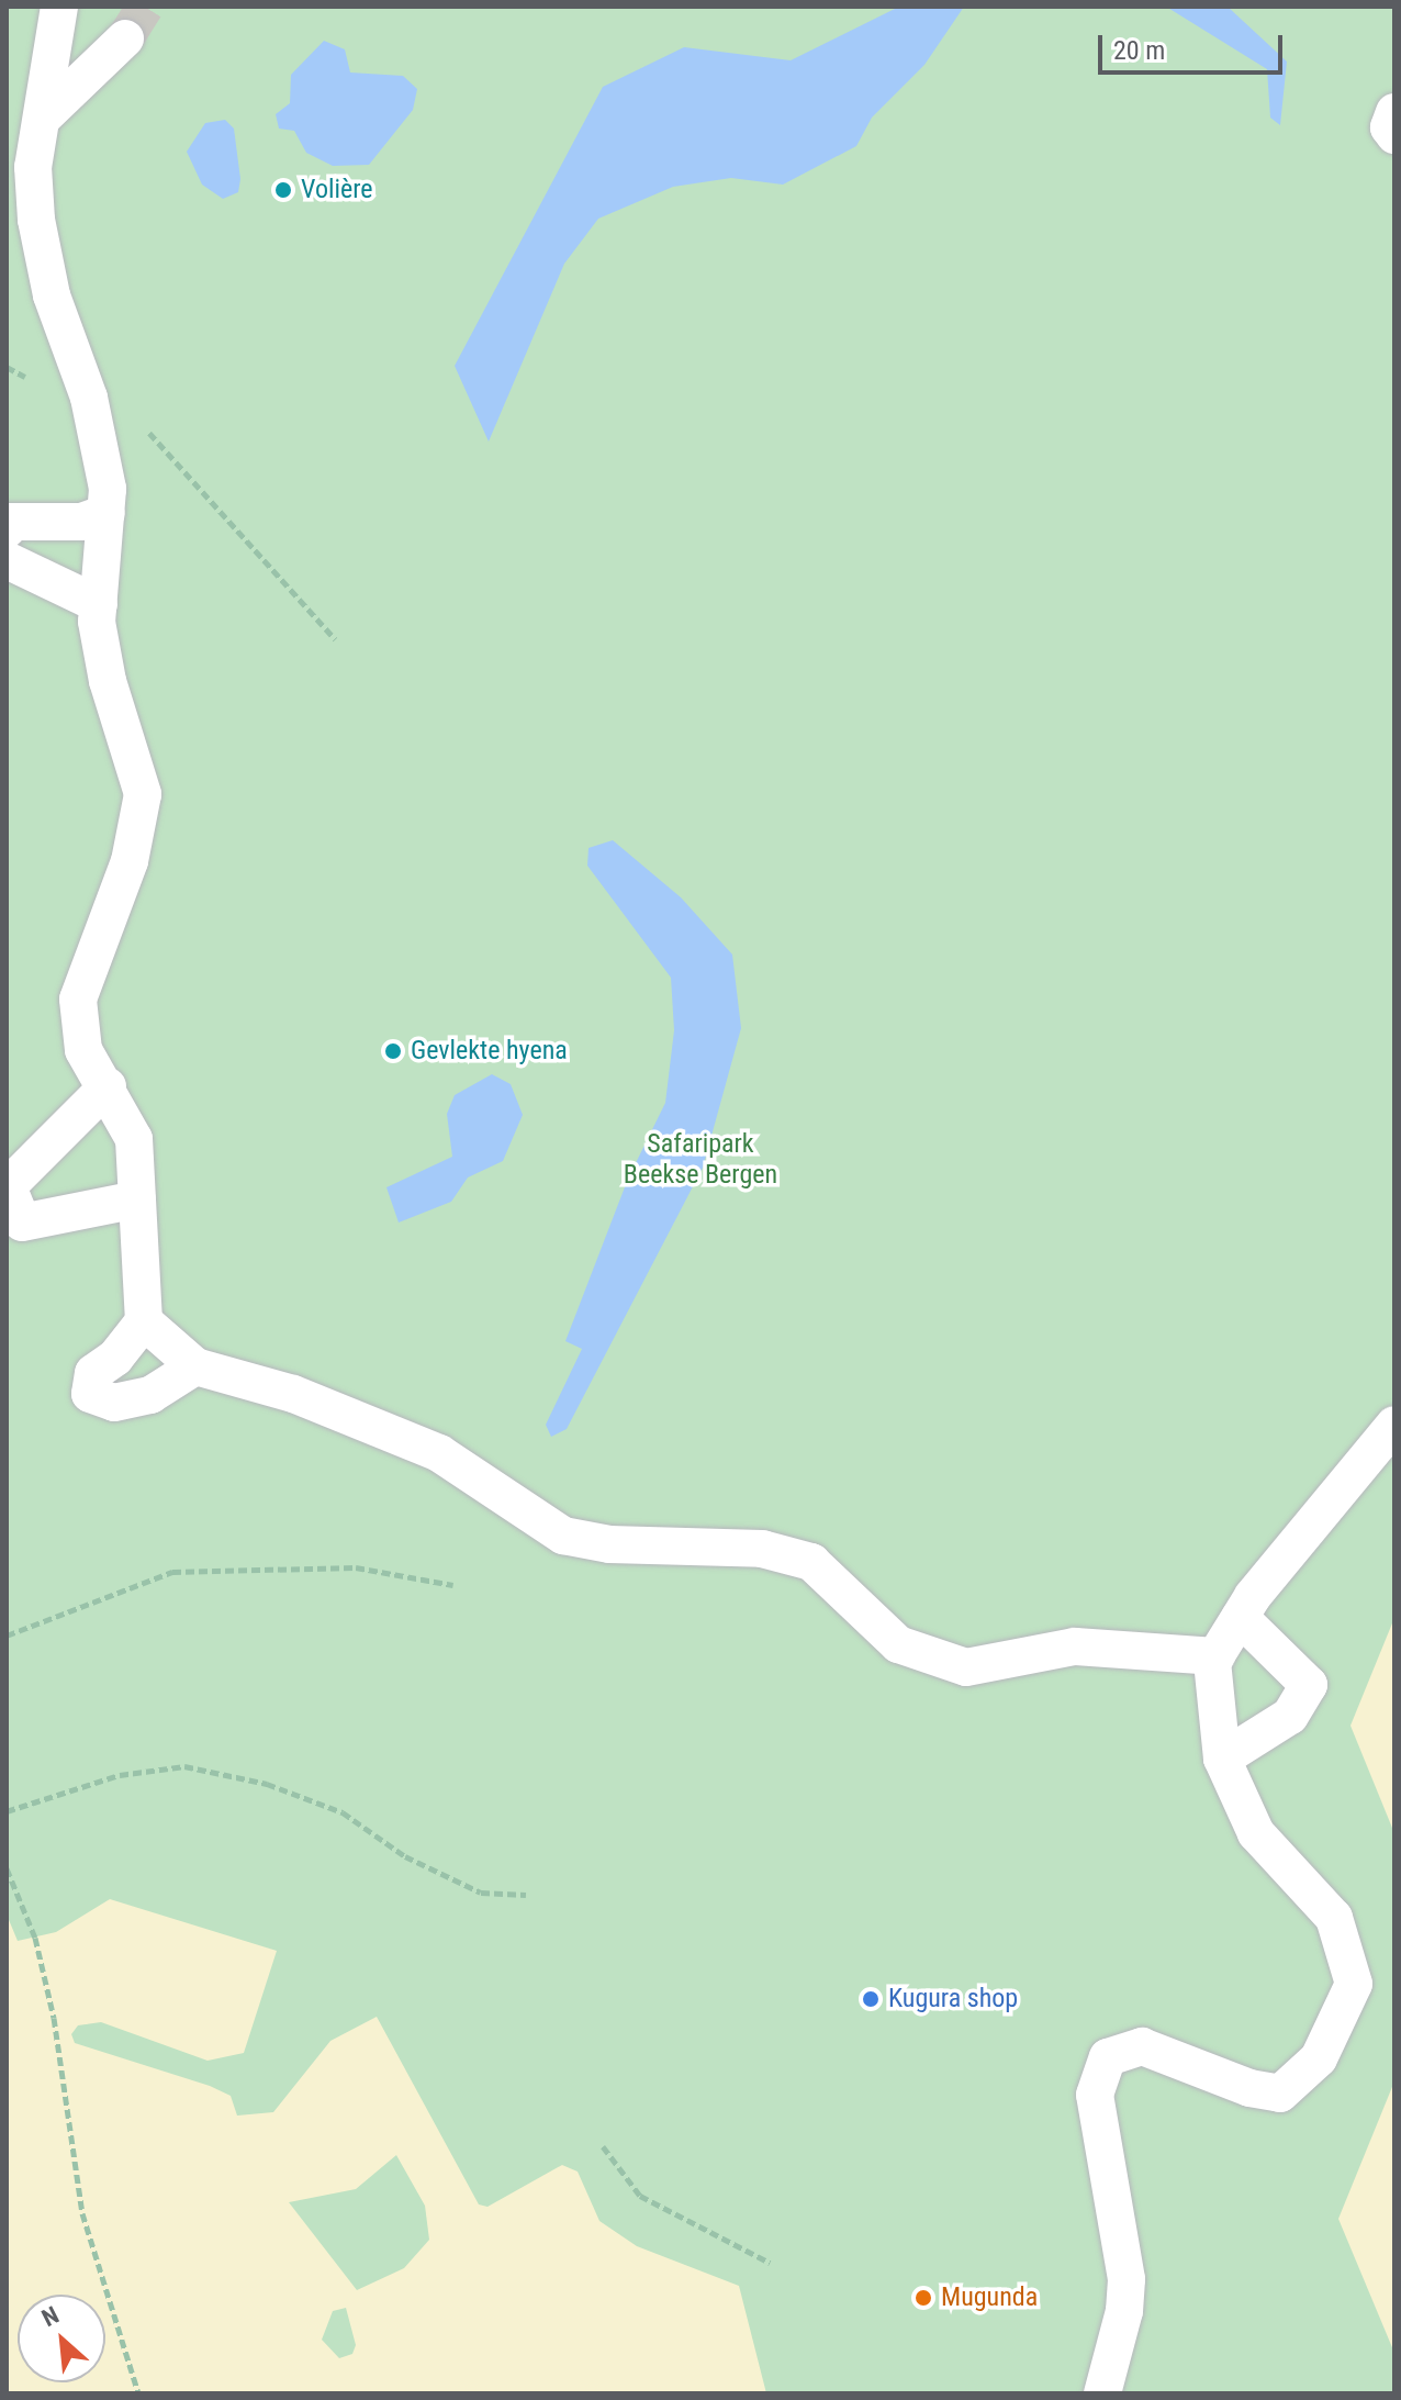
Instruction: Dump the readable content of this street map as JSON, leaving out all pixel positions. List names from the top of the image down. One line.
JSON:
{"parks":["Safaripark Beekse Bergen"],"places":["Volière","Gevlekte hyena","Kugura shop","Mugunda"],"scale_bar":"20 m","north":"top left"}
